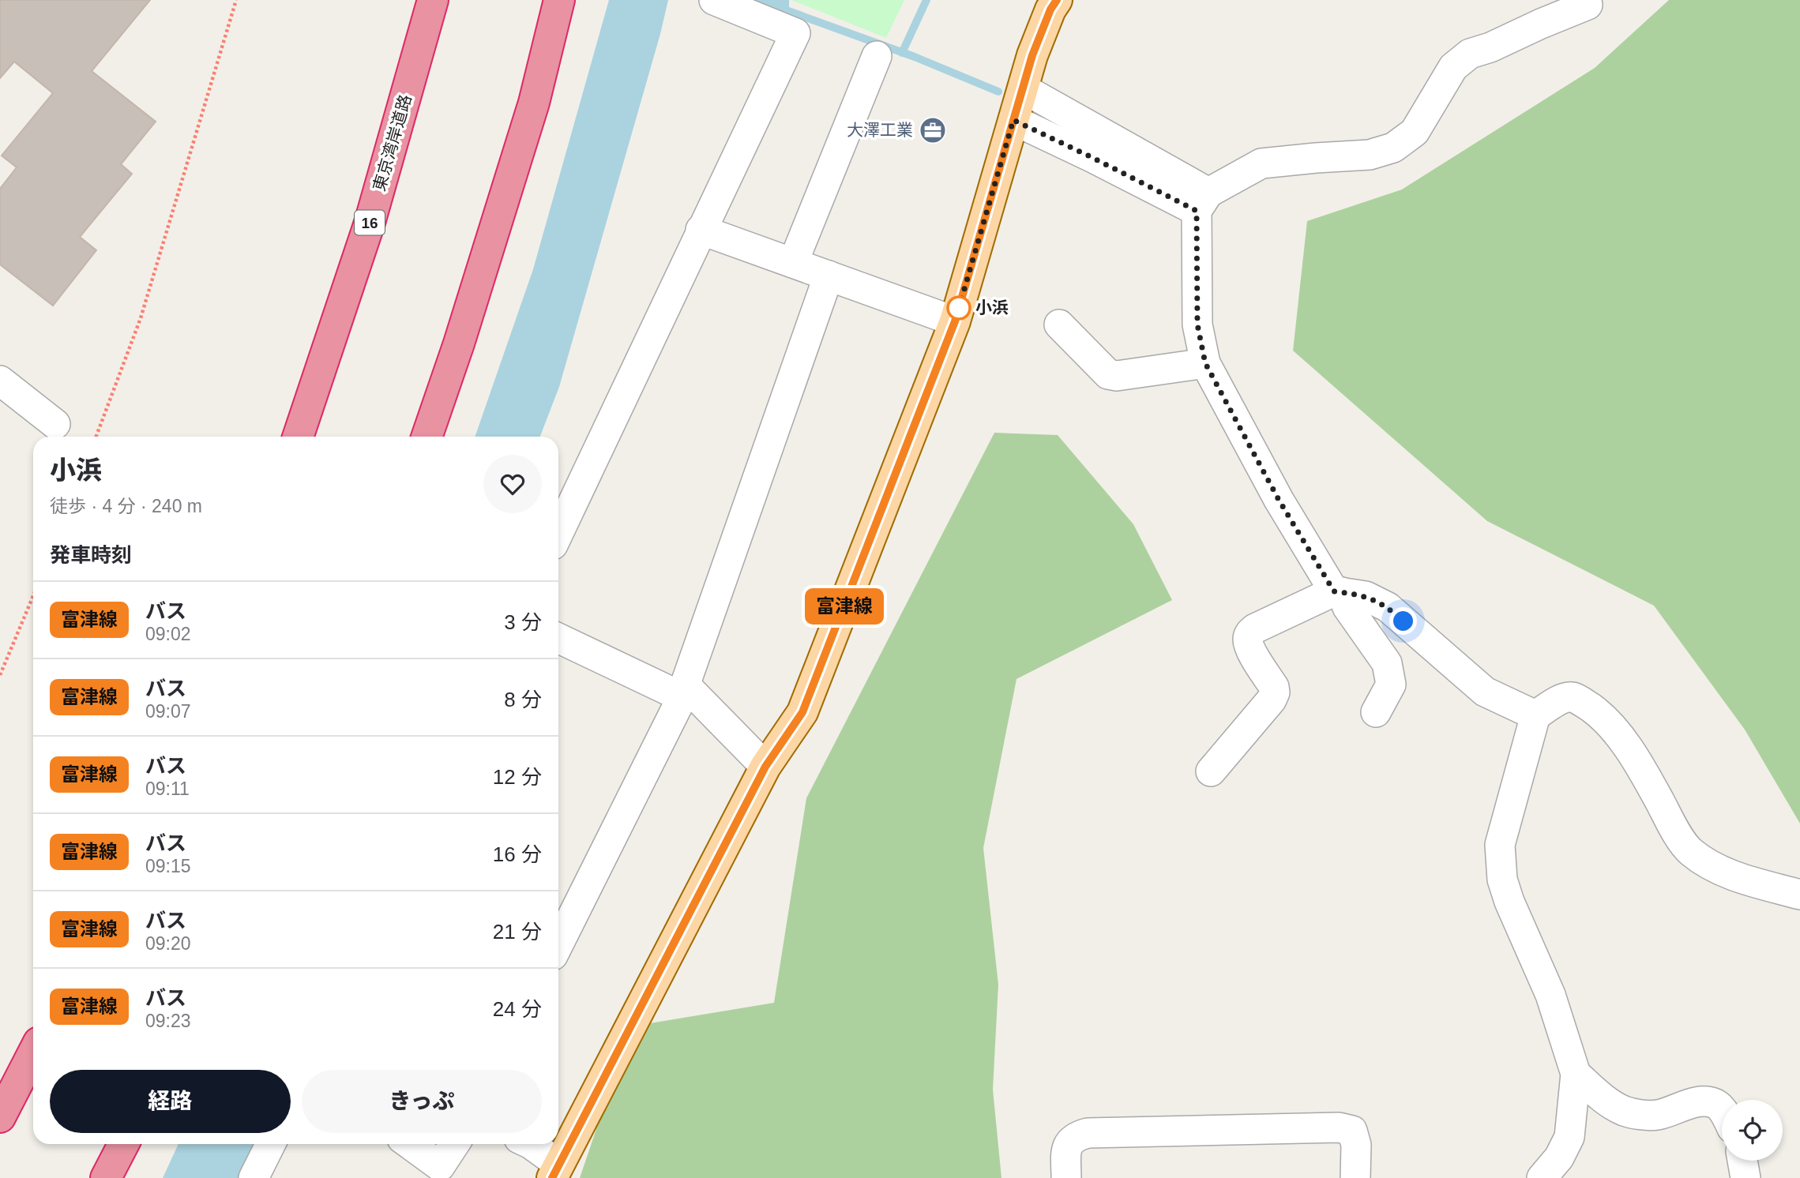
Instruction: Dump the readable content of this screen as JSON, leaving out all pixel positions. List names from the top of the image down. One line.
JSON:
{"streets":{"highway":["東京湾岸道路","16"]},"places":{"office":["大澤工業"],"other":["小浜"]},"lines":["bus line 富津線"],"page":{"on_map":"富津線","heading":[["小浜","徒歩 · 4 分 · 240 m"],"発車時刻"],"list":[{"mark":"富津線","name":"バス","note":"09:02","value":"3 分"},{"mark":"富津線","name":"バス","note":"09:07","value":"8 分"},{"mark":"富津線","name":"バス","note":"09:11","value":"12 分"},{"mark":"富津線","name":"バス","note":"09:15","value":"16 分"},{"mark":"富津線","name":"バス","note":"09:20","value":"21 分"},{"mark":"富津線","name":"バス","note":"09:23","value":"24 分"}],"buttons":["経路","きっぷ"]}}
